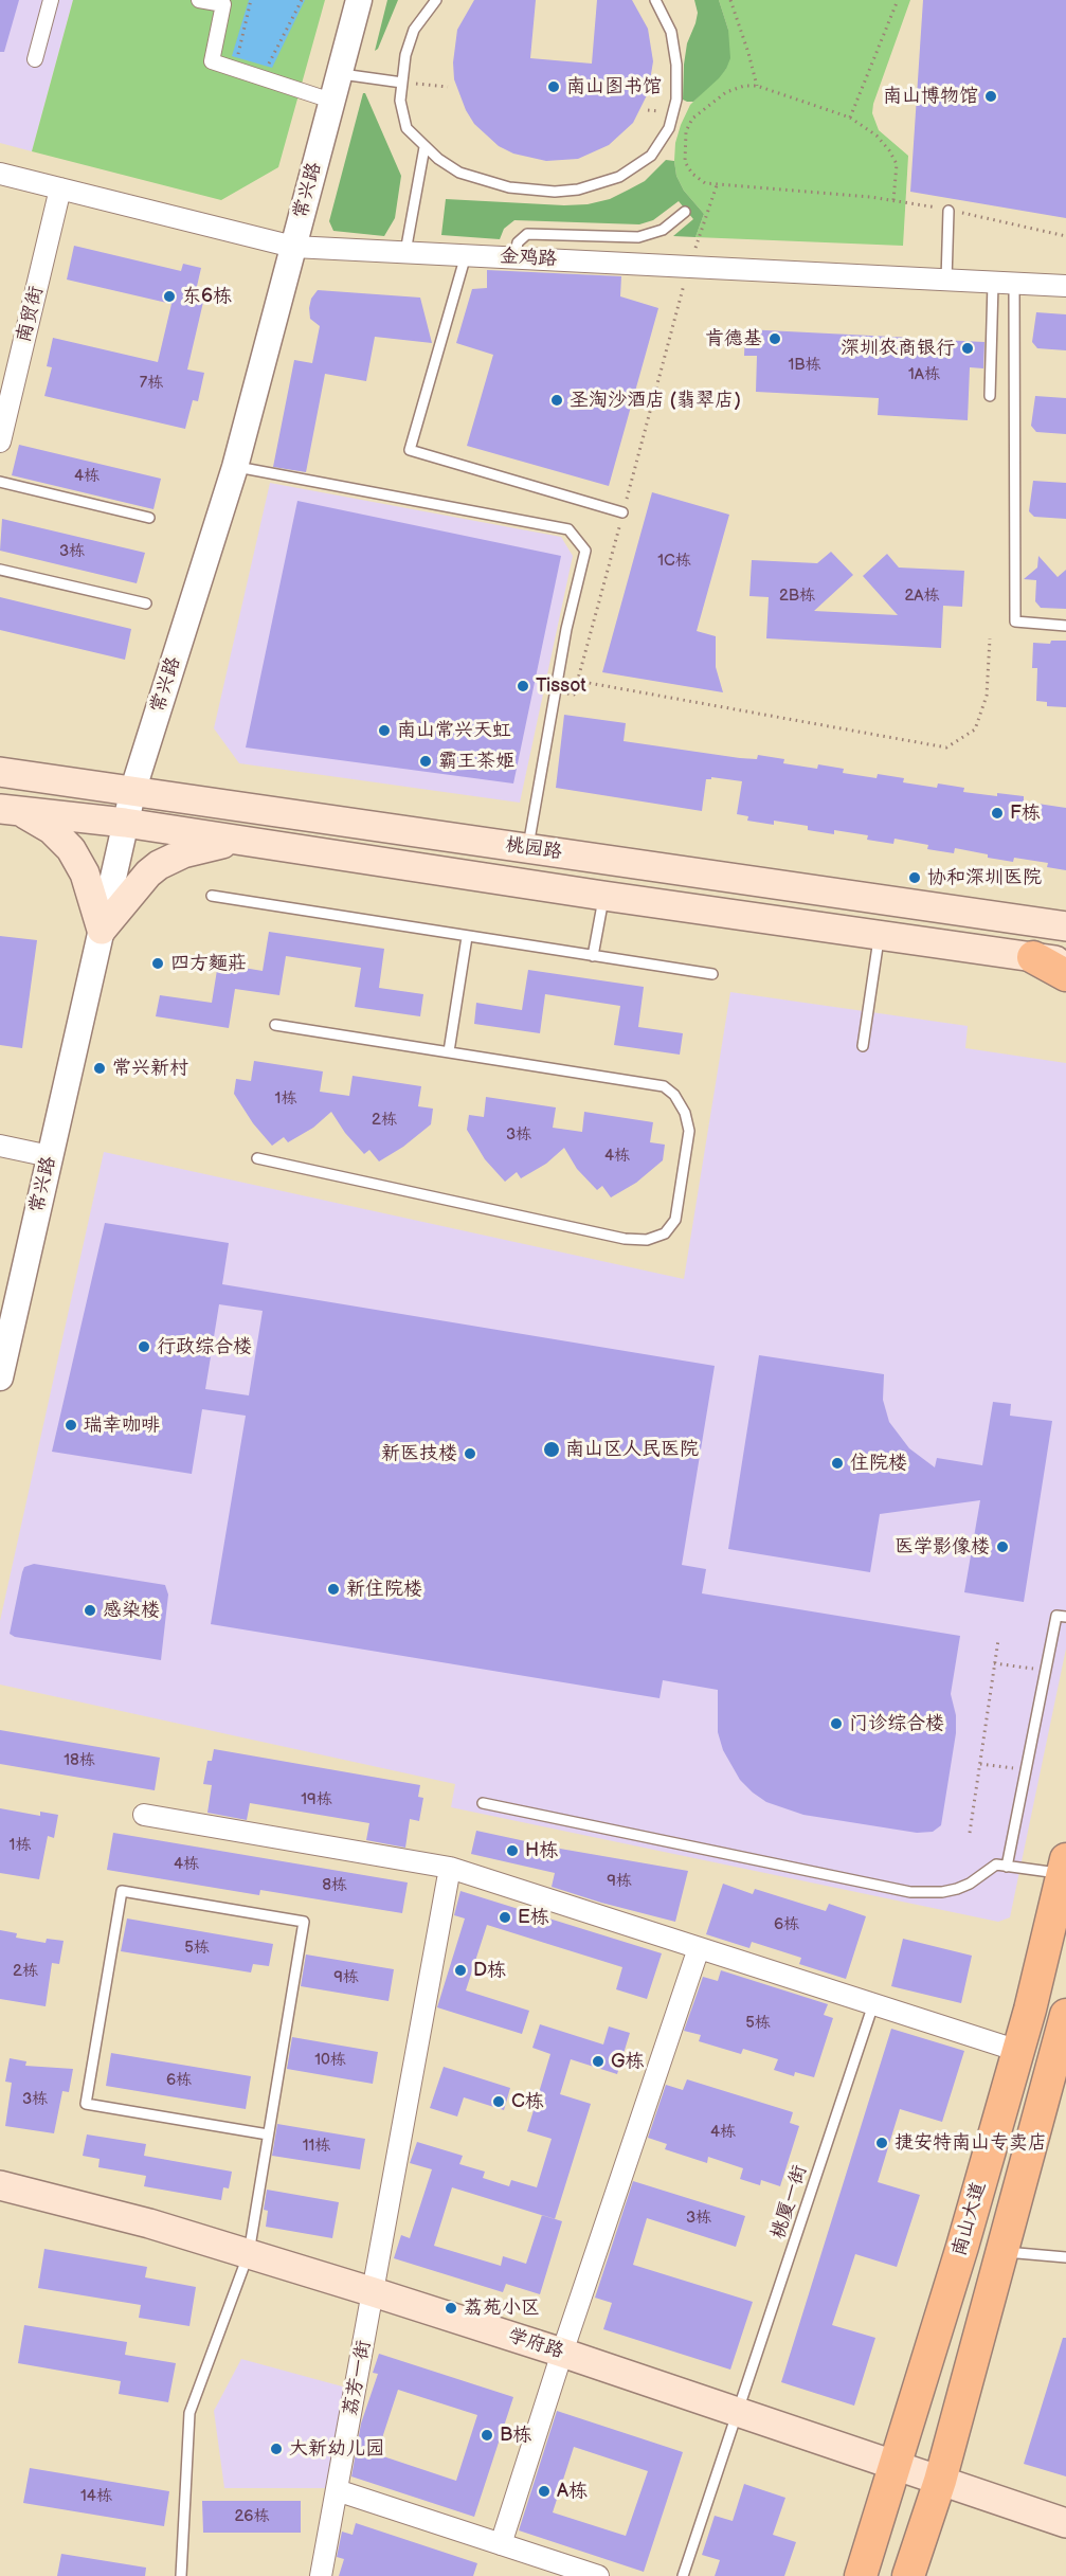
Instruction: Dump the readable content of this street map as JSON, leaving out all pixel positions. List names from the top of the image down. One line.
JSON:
{"streets":{"main road":["桃园路","南山大道","学府路"],"street":["常兴路","金鸡路","南贸街","荔芳一街"],"lane":["桃厦一街"]},"crossings":[["常兴路","金鸡路"],["常兴路","桃园路"],["金鸡路","南贸街"],["桃厦一街","学府路"],["南山大道","学府路"],["学府路","荔芳一街"]],"places":["南山图书馆","南山博物馆","东6栋","肯德基","深圳农商银行","圣淘沙酒店 (翡翠店)","Tissot","南山常兴天虹","霸王茶姬","F栋","协和深圳医院","四方麵莊","常兴新村","行政综合楼","瑞幸咖啡","南山区人民医院","新医技楼","住院楼","医学影像楼","新住院楼","感染楼","门诊综合楼","H栋","E栋","D栋","G栋","C栋","捷安特南山专卖店","荔苑小区","B栋","大新幼儿园","A栋"],"house_numbers":["1B栋","1A栋","7栋","4栋","3栋","1C栋","2B栋","2A栋","1栋","2栋","3栋","4栋","18栋","19栋","1栋","4栋","9栋","8栋","6栋","5栋","2栋","9栋","5栋","10栋","6栋","3栋","4栋","11栋","3栋","14栋","26栋"]}
